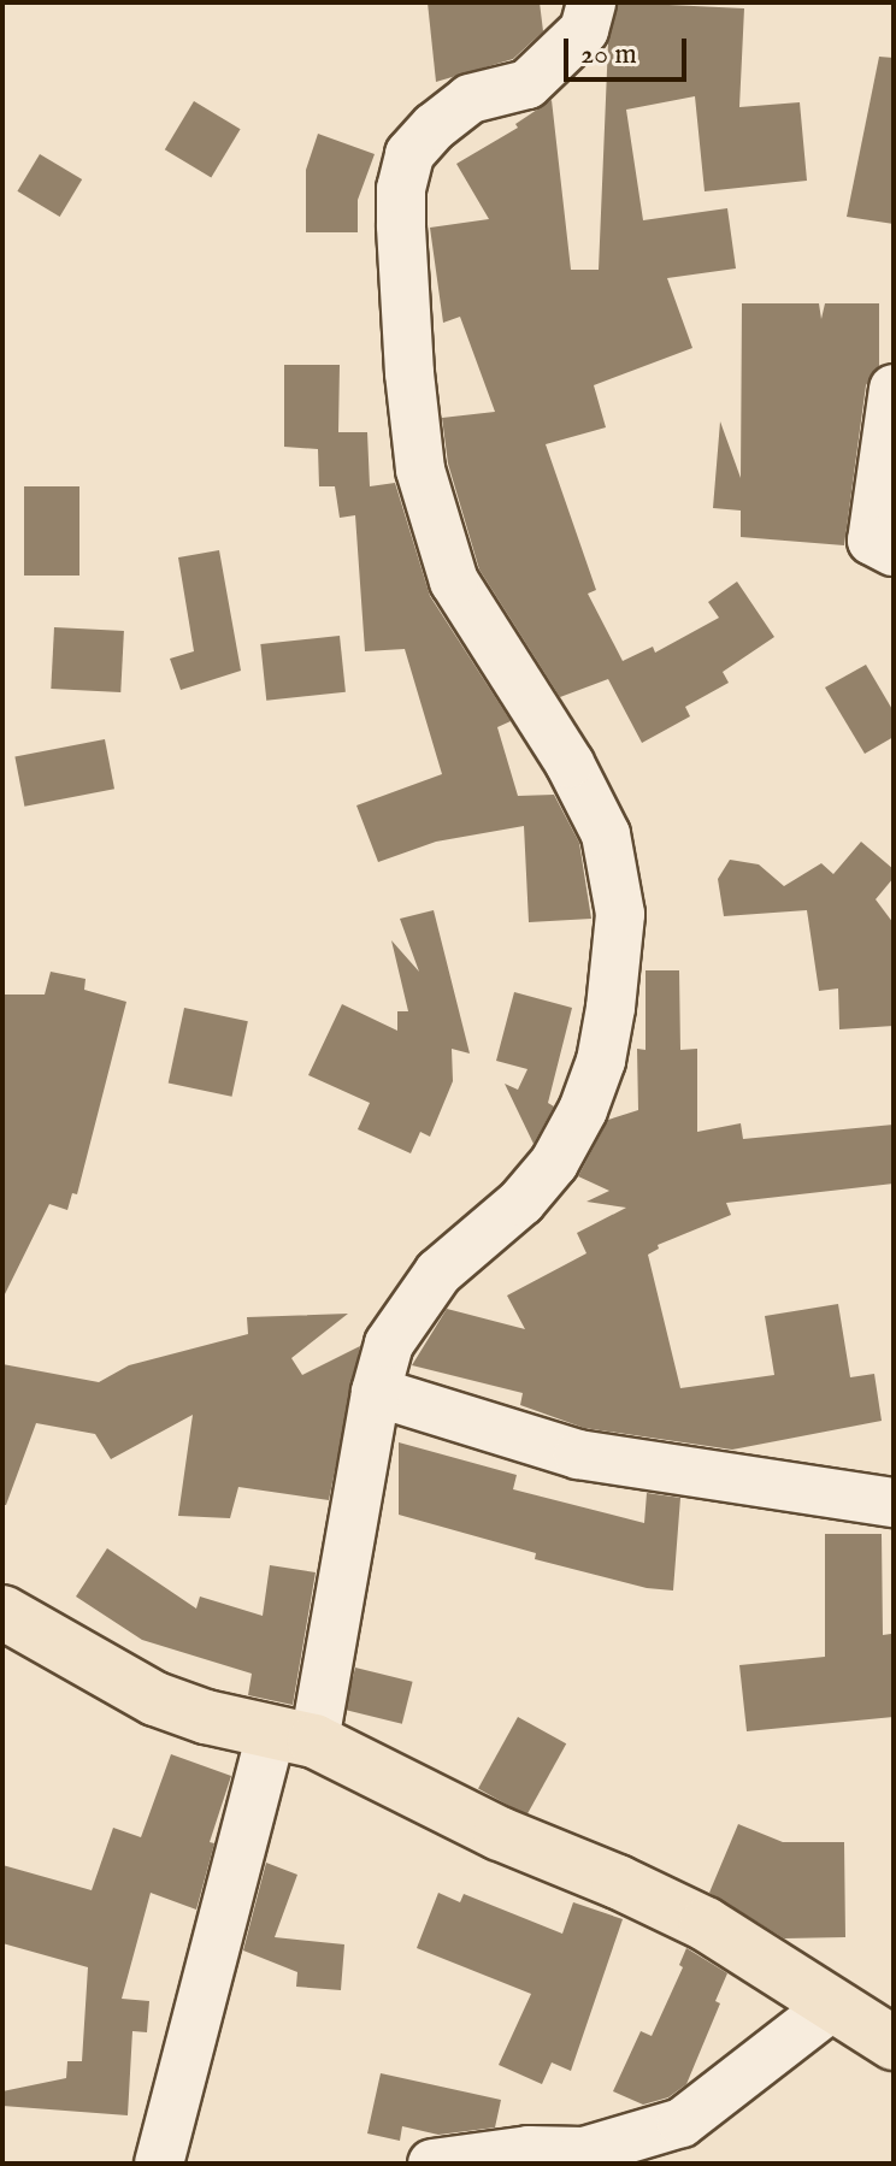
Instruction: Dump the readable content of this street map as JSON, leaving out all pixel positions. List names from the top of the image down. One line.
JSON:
{"scale_bar":"20 m"}
